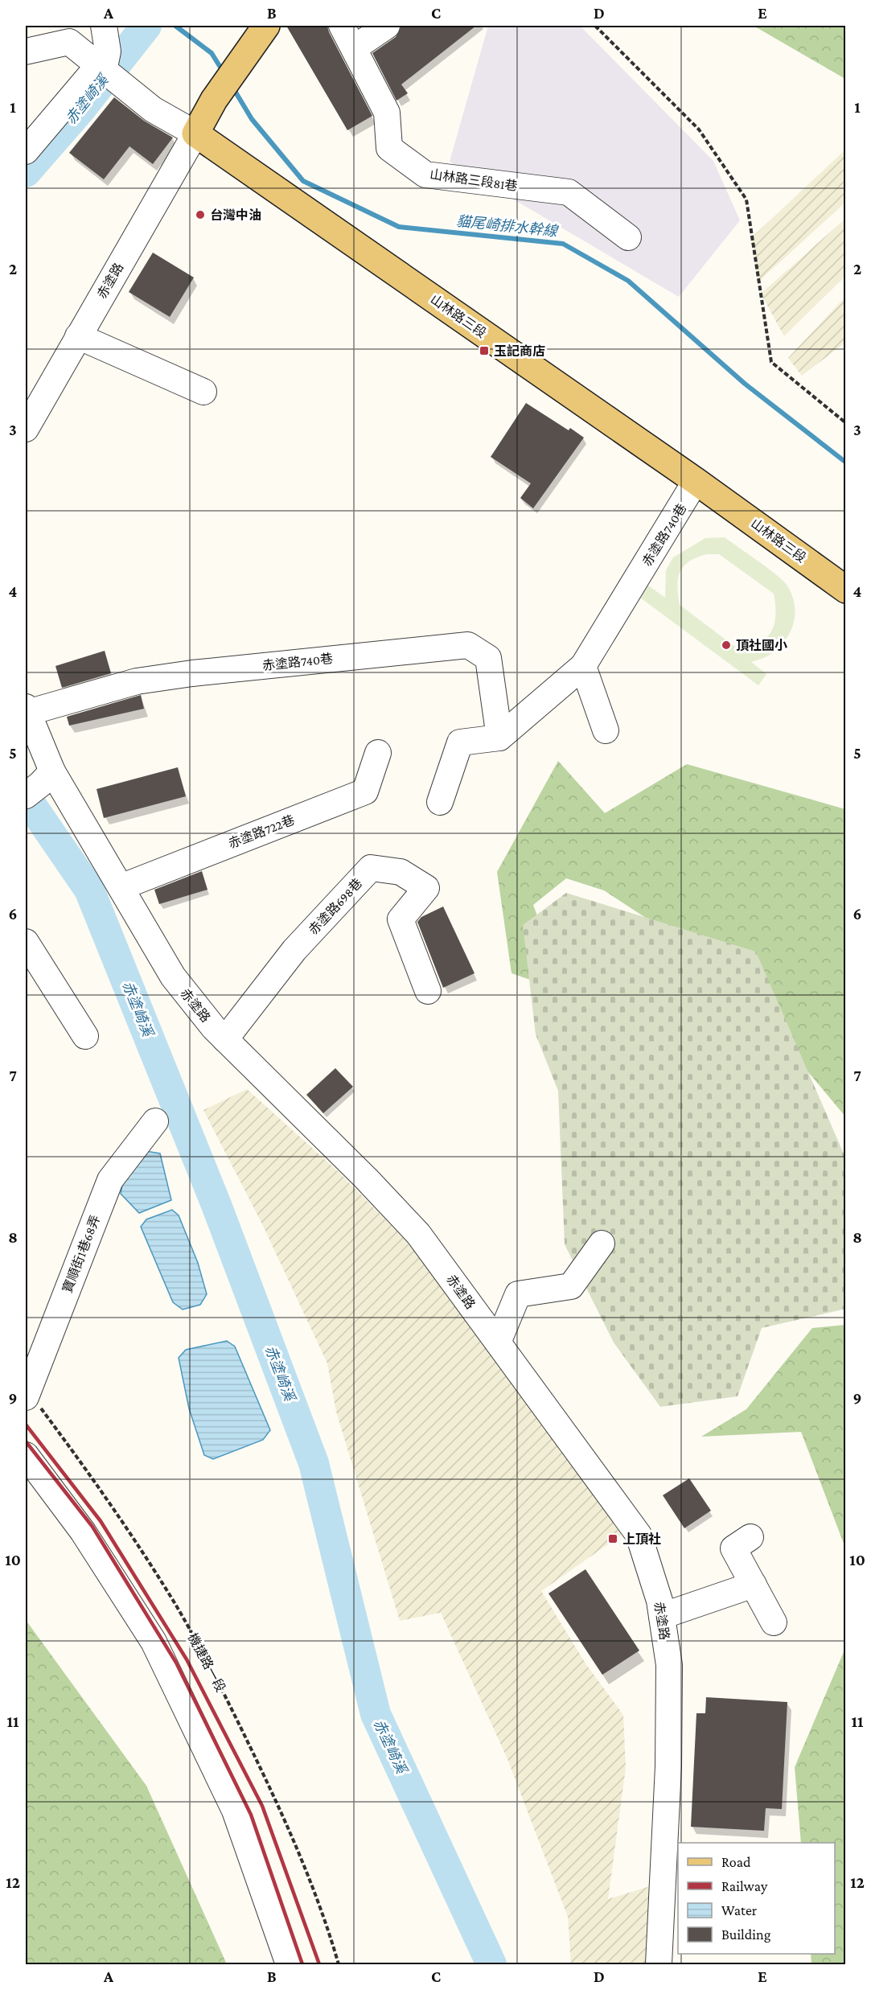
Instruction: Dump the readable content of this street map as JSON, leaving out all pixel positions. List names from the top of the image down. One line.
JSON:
{"streets":{"main road":["山林路三段"],"street":["山林路三段81巷","赤塗路","赤塗路740巷","赤塗路722巷","赤塗路698巷","寶順街1巷68弄"],"path":["機捷路一段"]},"crossings":[["赤塗路","山林路三段"],["赤塗路","赤塗路740巷"],["赤塗路","赤塗路722巷"],["赤塗路","赤塗路698巷"],["山林路三段","赤塗路740巷"],["寶順街1巷68弄","機捷路一段"]],"water":["赤塗崎溪","貓尾崎排水幹線"],"places":{"other":["台灣中油","頂社國小"],"transit":["玉記商店","上頂社"]},"legend":["Road","Railway","Water","Building"],"grid":{"columns":["A","B","C","D","E"],"rows":["1","2","3","4","5","6","7","8","9","10","11","12"]}}
